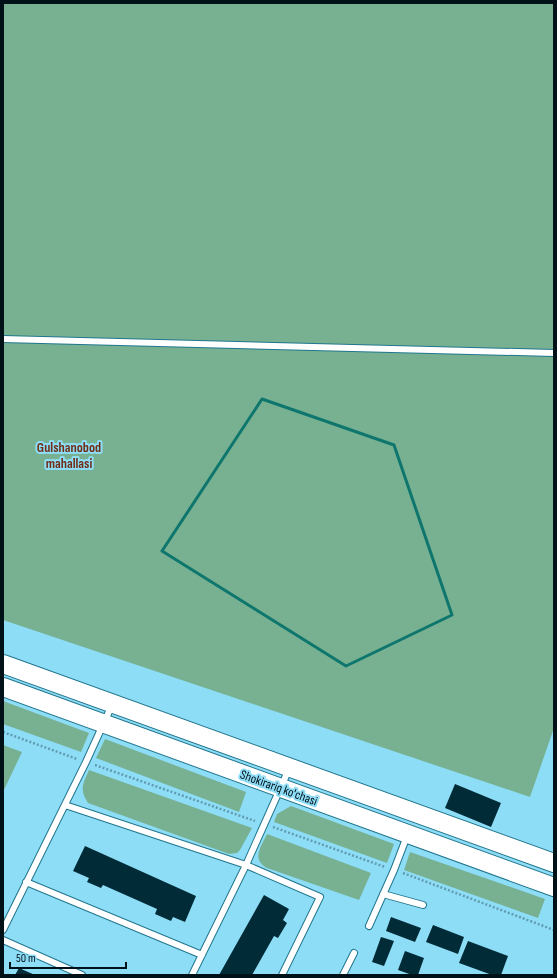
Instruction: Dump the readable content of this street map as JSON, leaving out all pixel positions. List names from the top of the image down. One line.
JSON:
{"streets":{"main road":["Shokirariq ko'chasi"]},"districts":["Gulshanobod mahallasi"],"scale_bar":"50 m"}
